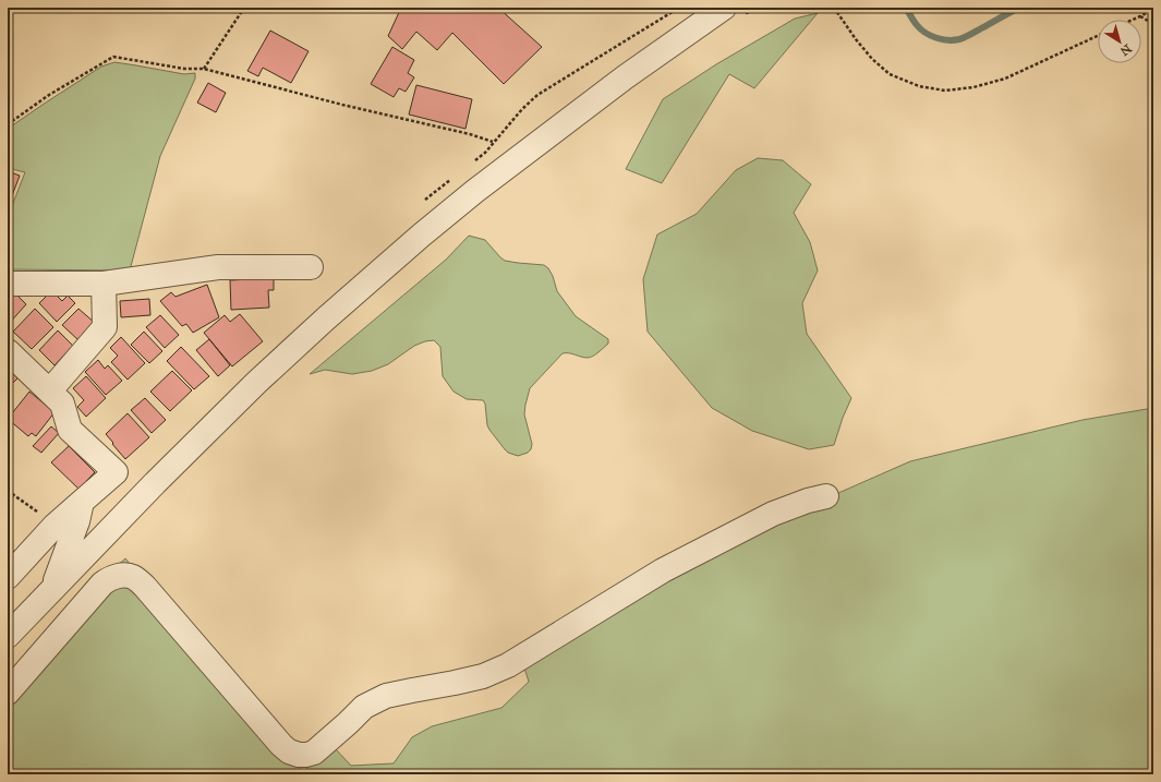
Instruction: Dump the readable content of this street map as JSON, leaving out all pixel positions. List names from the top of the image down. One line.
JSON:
{"north":"bottom right"}
